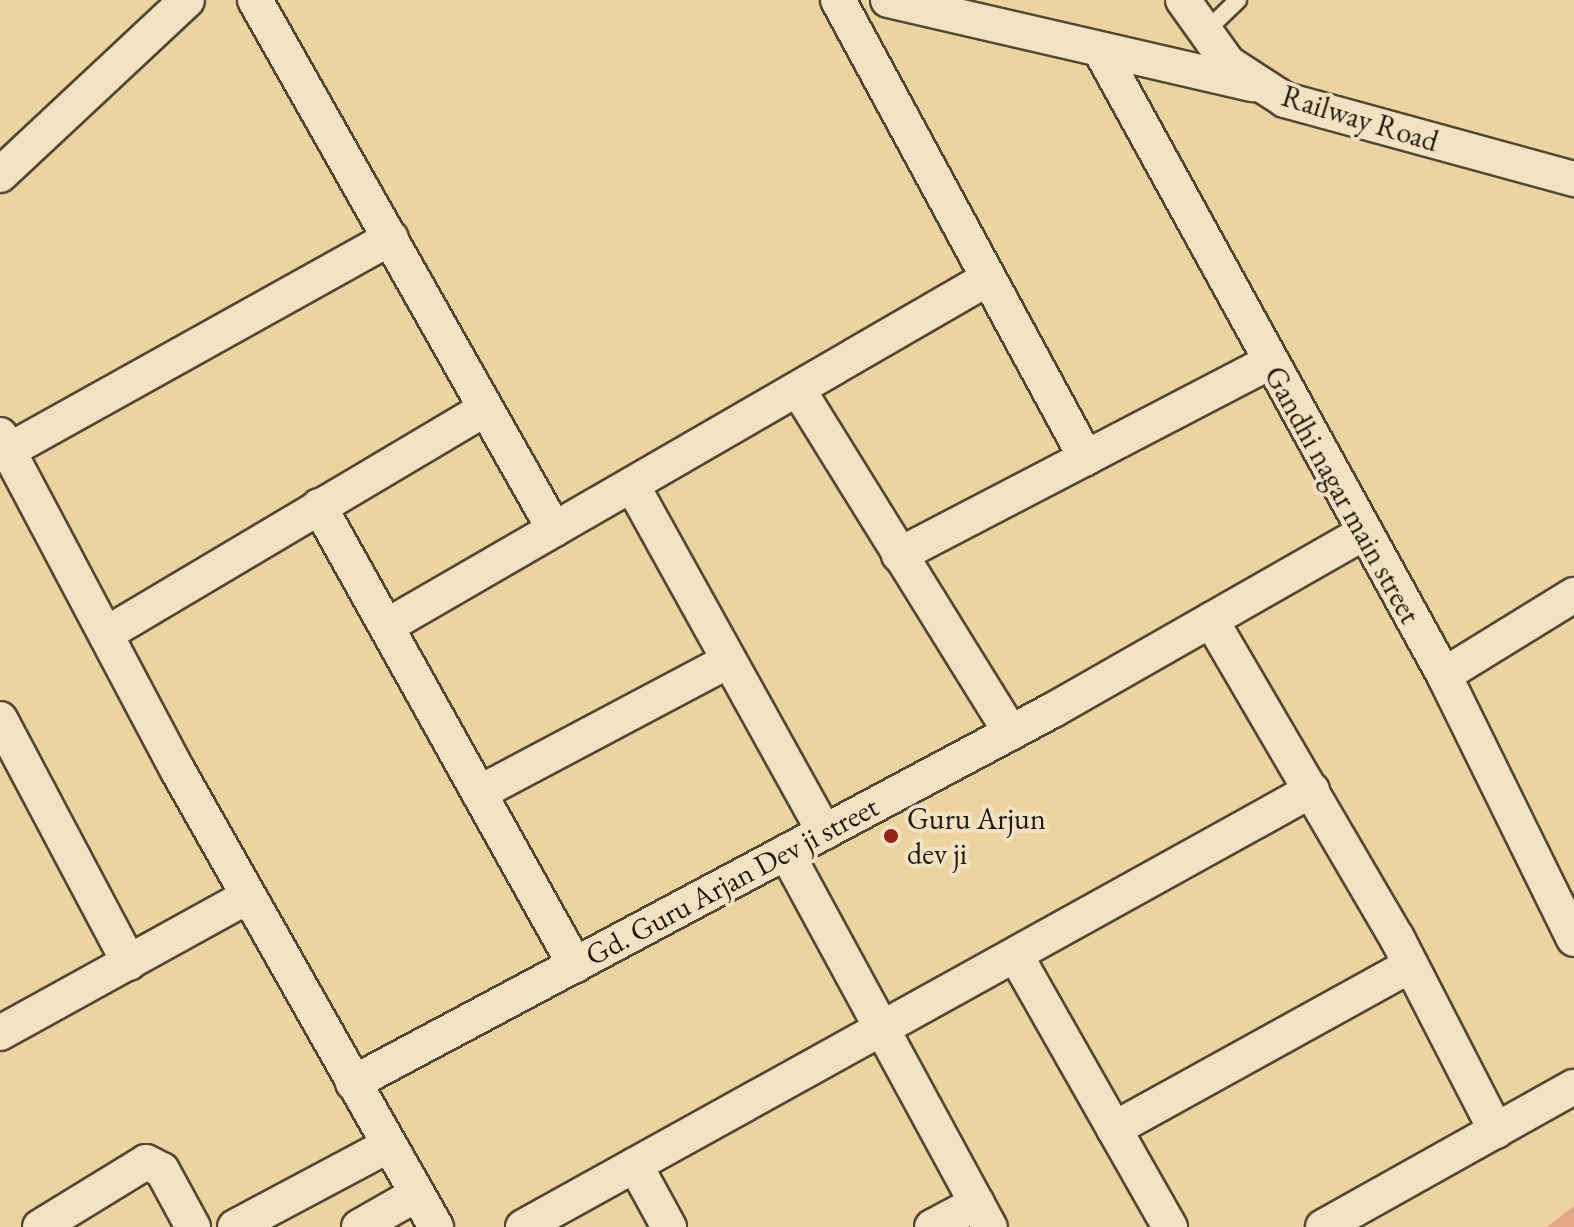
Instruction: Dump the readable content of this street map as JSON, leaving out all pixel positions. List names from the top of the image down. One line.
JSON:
{"streets":{"street":["Railway Road","Gandhi nagar main street","Gd. Guru Arjan Dev ji street"]},"crossings":[["Gandhi nagar main street","Gd. Guru Arjan Dev ji street"]],"places":["Guru Arjun dev ji"]}
